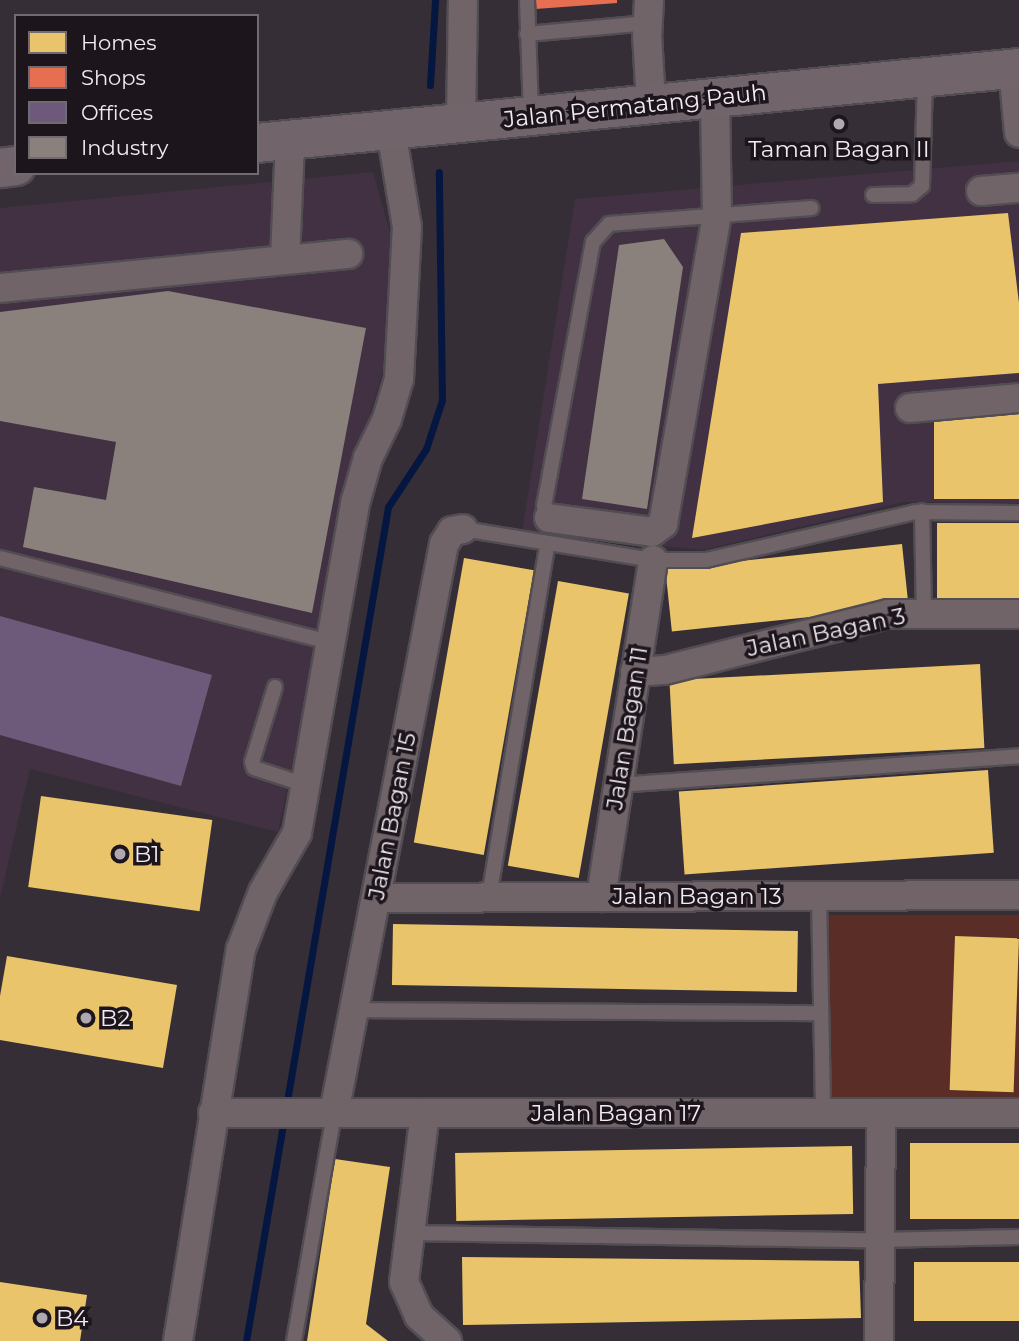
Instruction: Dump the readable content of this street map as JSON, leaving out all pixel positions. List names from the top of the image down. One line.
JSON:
{"streets":{"main road":["Jalan Permatang Pauh"],"street":["Jalan Bagan 3","Jalan Bagan 11","Jalan Bagan 15","Jalan Bagan 13","Jalan Bagan 17"]},"crossings":[["Jalan Bagan 3","Jalan Bagan 11"],["Jalan Bagan 11","Jalan Bagan 13"],["Jalan Bagan 15","Jalan Bagan 13"],["Jalan Bagan 15","Jalan Bagan 17"]],"places":["Taman Bagan II","B1","B2","B4"],"legend":["Homes","Shops","Offices","Industry"]}
